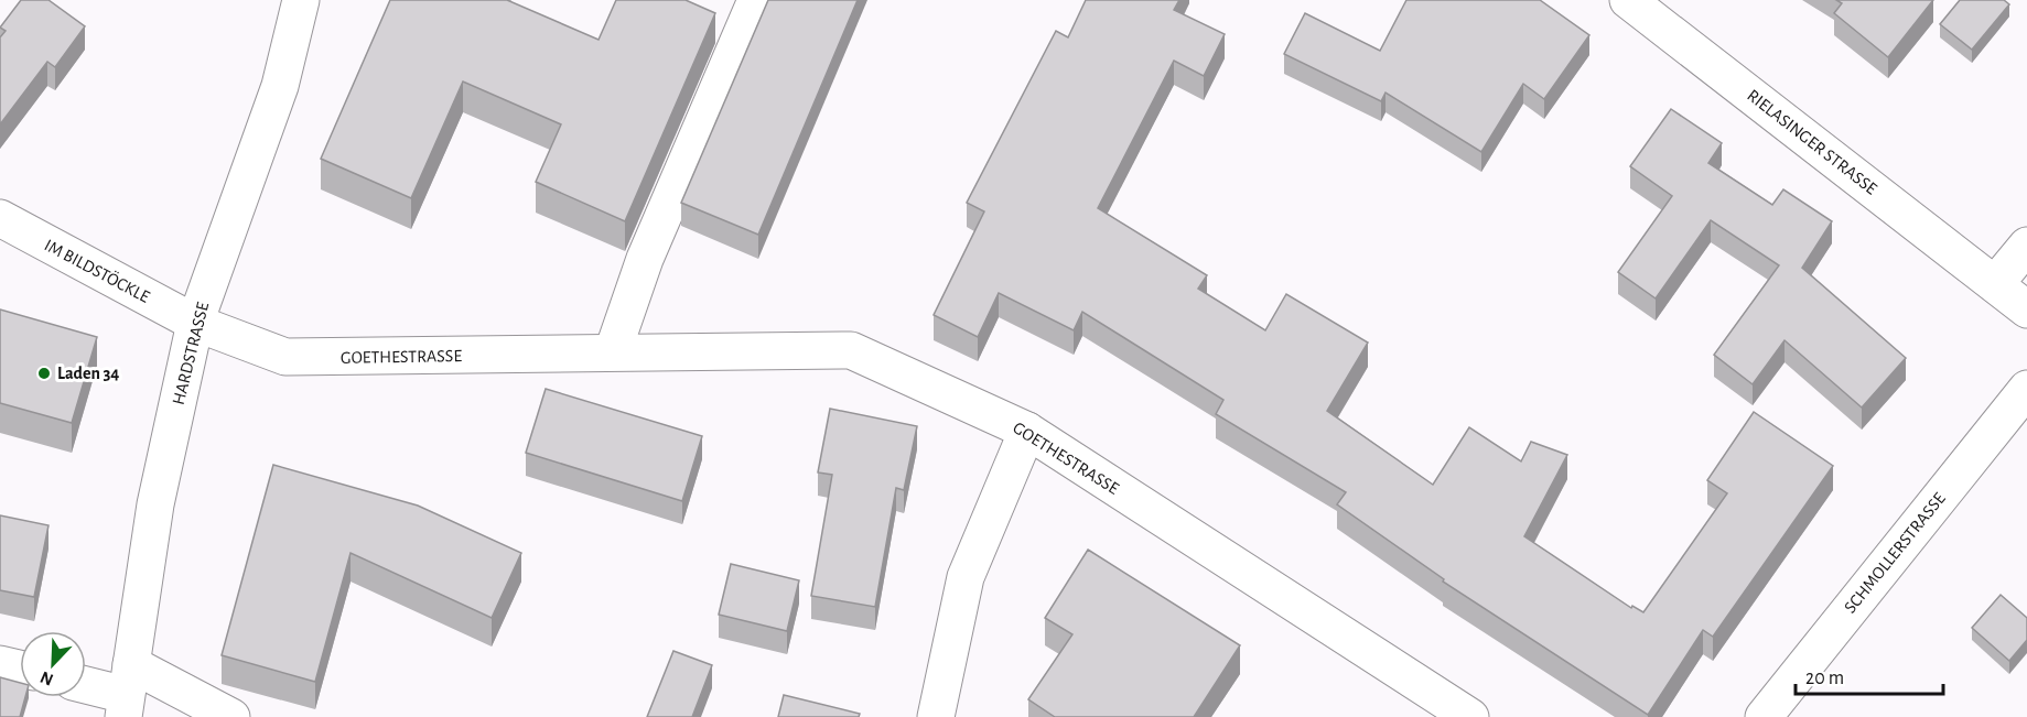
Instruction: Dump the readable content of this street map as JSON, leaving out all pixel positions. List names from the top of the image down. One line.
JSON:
{"streets":{"street":["RIELASINGER STRASSE","IM BILDSTÖCKLE","HARDSTRASSE","GOETHESTRASSE","SCHMOLLERSTRASSE"]},"crossings":[["IM BILDSTÖCKLE","HARDSTRASSE"],["IM BILDSTÖCKLE","GOETHESTRASSE"],["HARDSTRASSE","GOETHESTRASSE"]],"places":["Laden 34"],"scale_bar":"20 m","north":"bottom left"}
